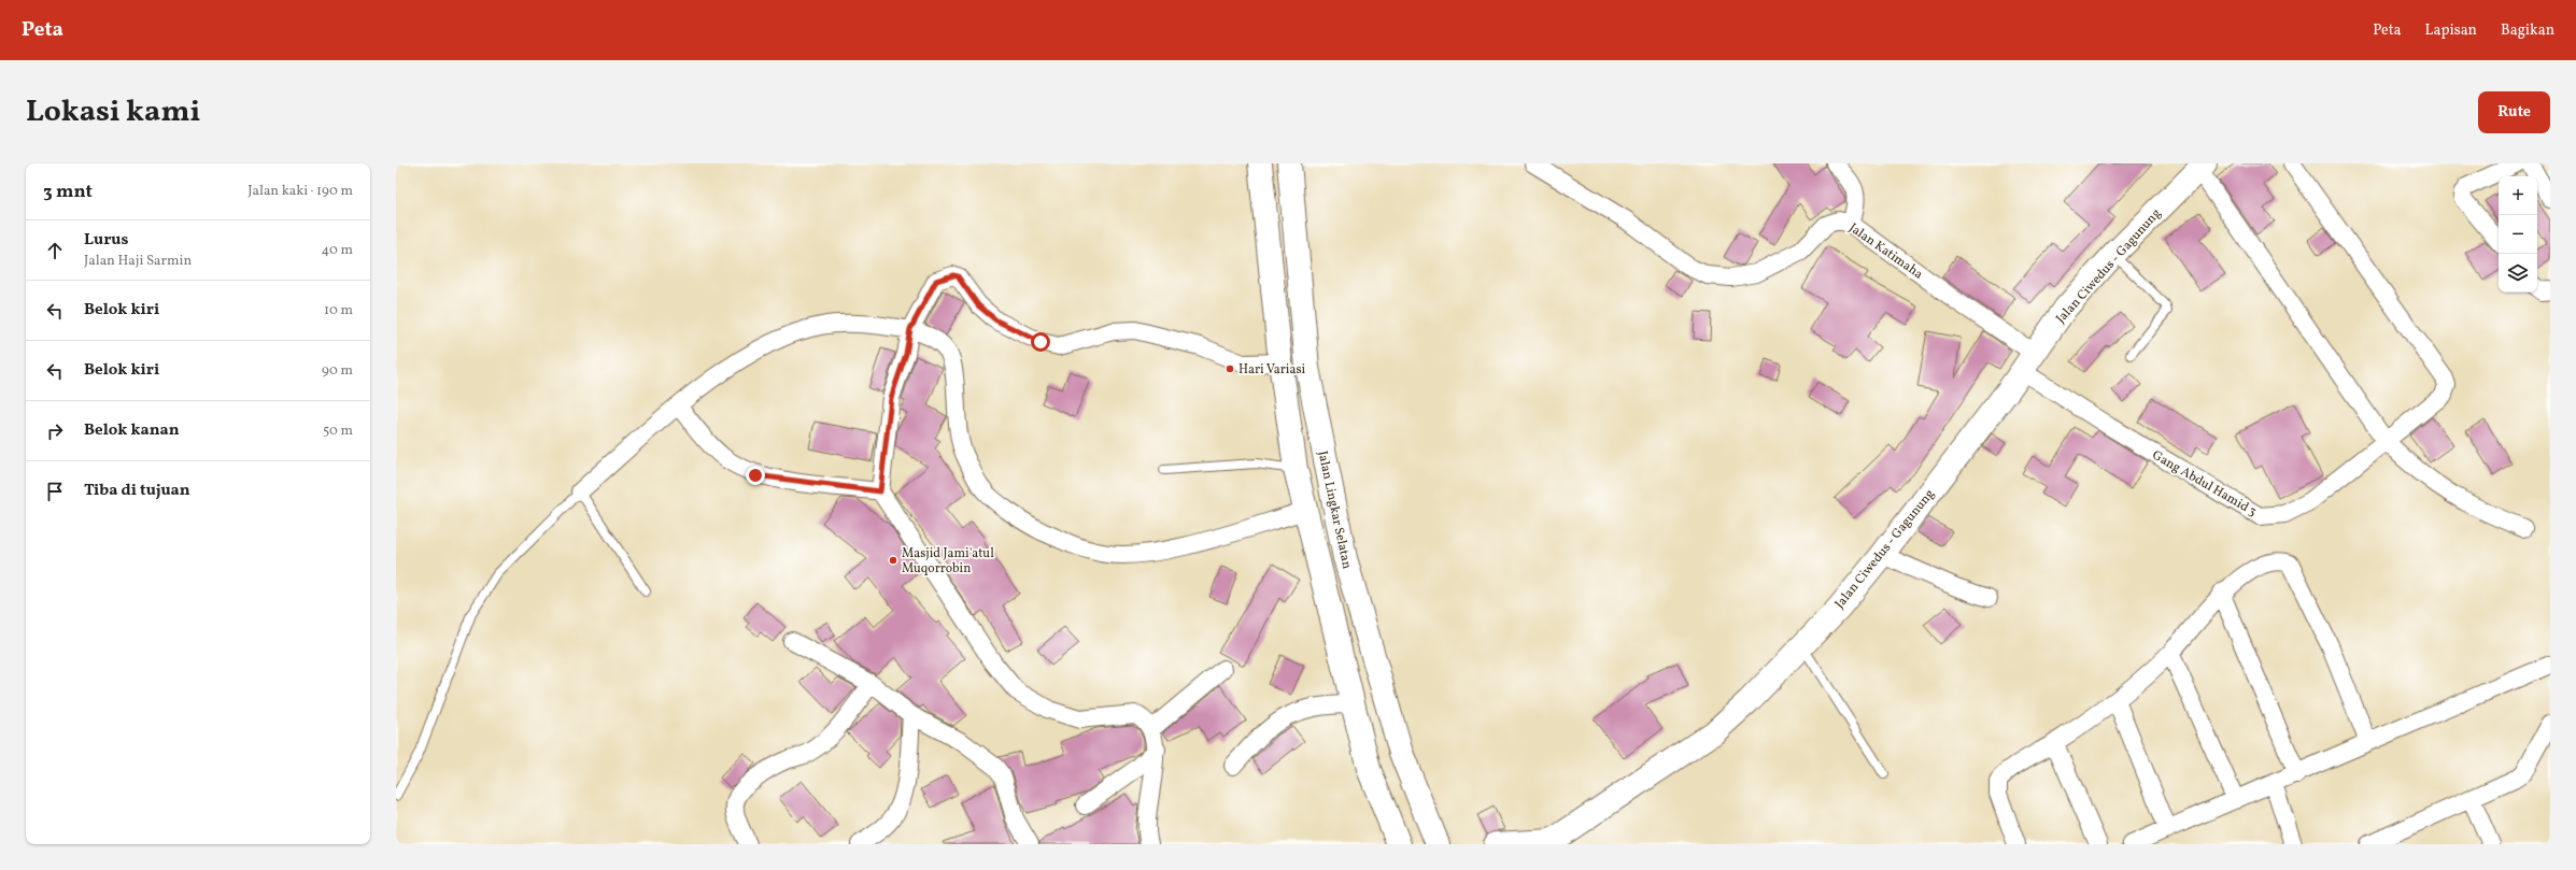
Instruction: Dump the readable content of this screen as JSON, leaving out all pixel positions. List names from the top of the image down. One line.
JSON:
{"streets":{"main road":["Jalan Ciwedus - Gagunung","Jalan Lingkar Selatan"],"street":["Jalan Katimaha","Gang Abdul Hamid 3"]},"crossings":[["Jalan Katimaha","Jalan Ciwedus - Gagunung"],["Jalan Katimaha","Gang Abdul Hamid 3"],["Jalan Ciwedus - Gagunung","Gang Abdul Hamid 3"]],"places":["Hari Variasi","Masjid Jami'atul Muqorrobin"],"page":{"header":"Peta","nav":["Peta","Lapisan","Bagikan"],"title":"Lokasi kami","buttons":"Rute","heading":["3 mnt","Jalan kaki · 190 m"],"map_buttons":["+","−"],"list":[["Lurus","Jalan Haji Sarmin","40 m"],["Belok kiri","10 m"],["Belok kiri","90 m"],["Belok kanan","50 m"],"Tiba di tujuan"]}}
